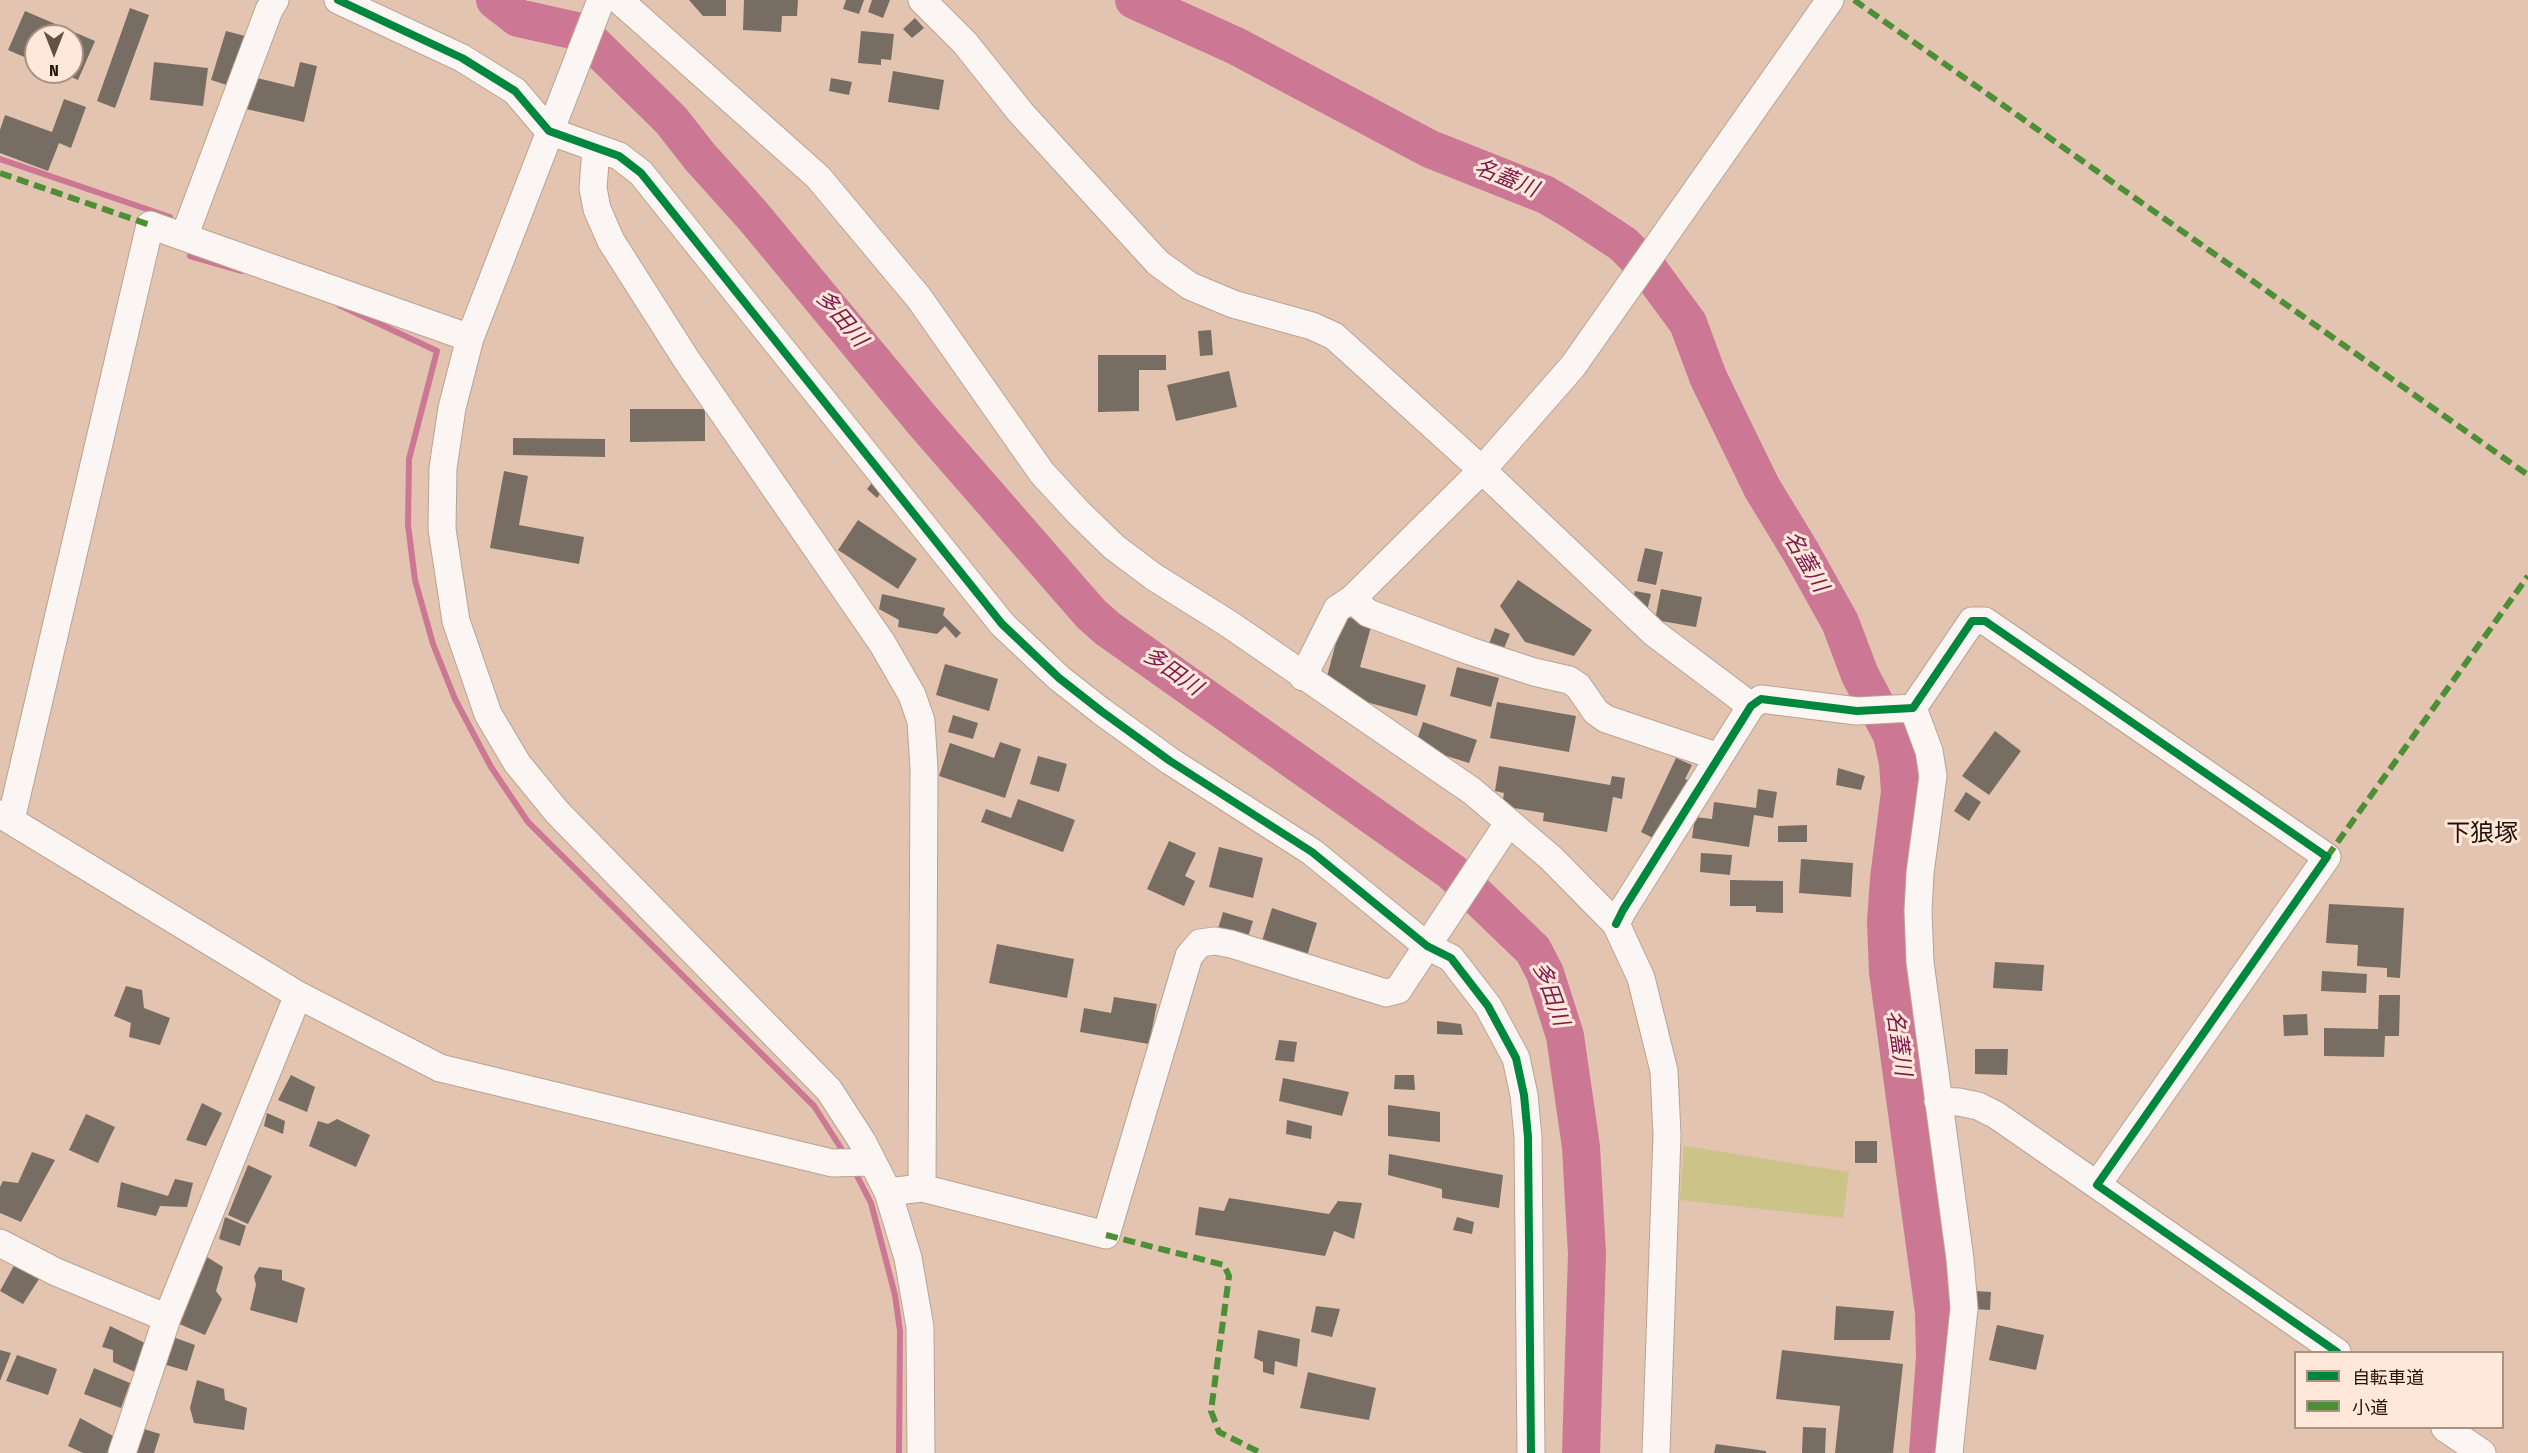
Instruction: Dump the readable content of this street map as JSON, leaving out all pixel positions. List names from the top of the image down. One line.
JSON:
{"districts":["下狼塚"],"water":["名蓋川","多田川"],"legend":["自転車道","小道"],"north":"bottom"}
